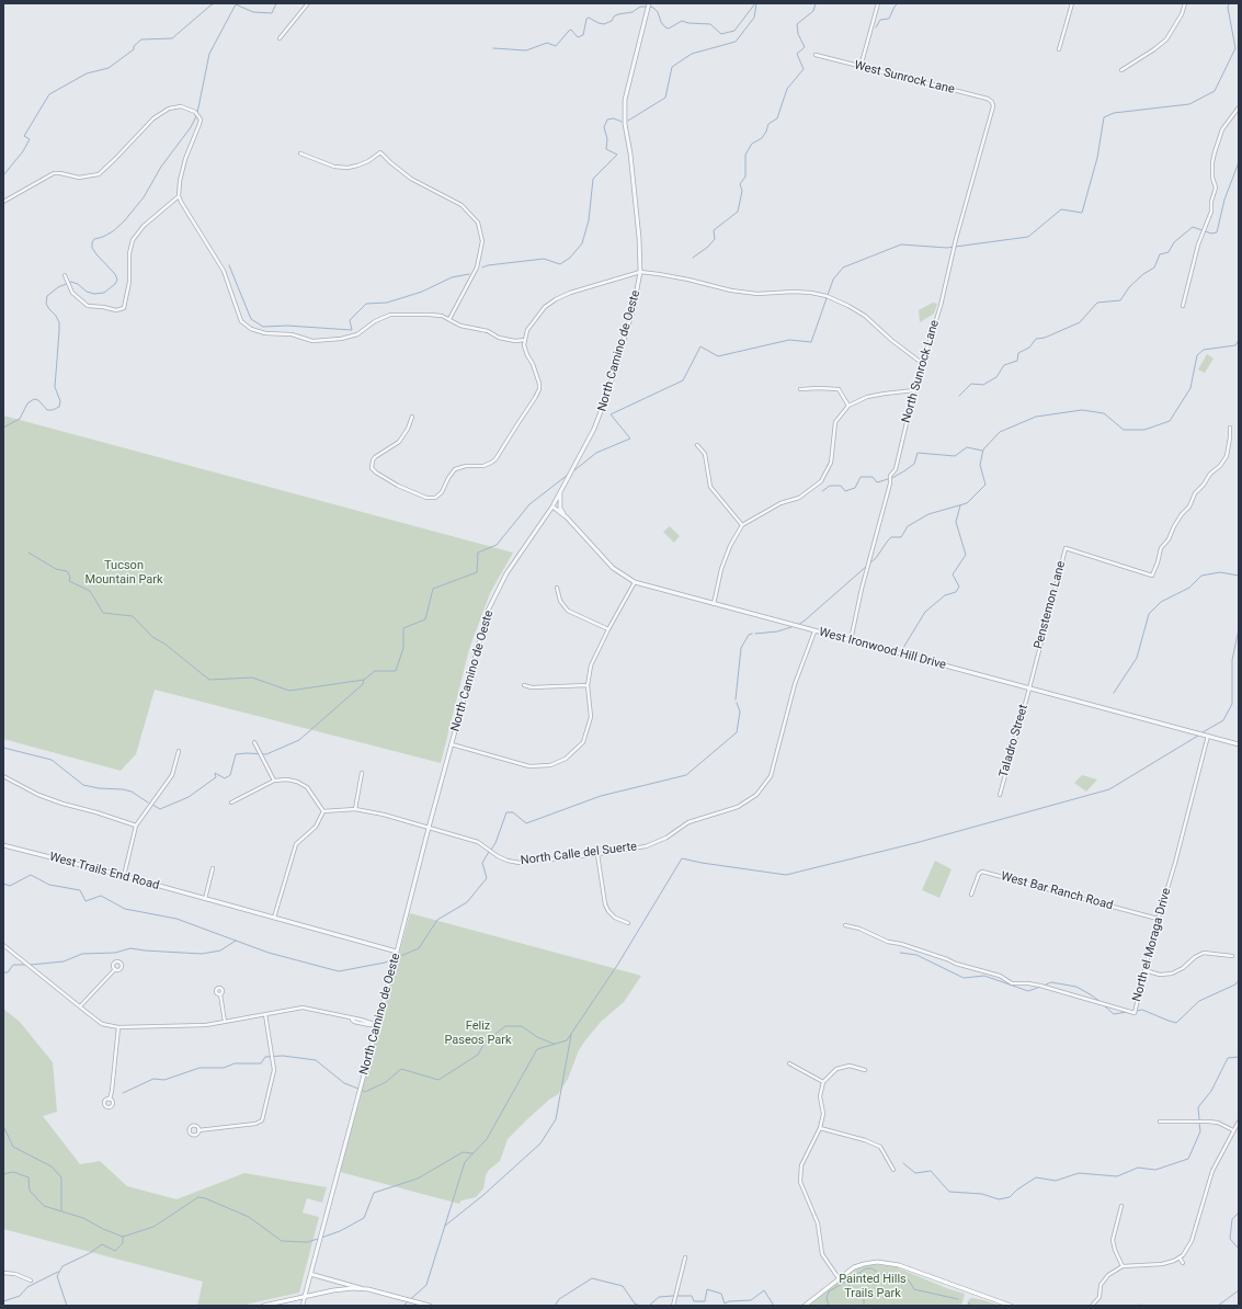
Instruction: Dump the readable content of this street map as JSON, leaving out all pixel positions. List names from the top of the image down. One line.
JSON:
{"streets":{"street":["West Sunrock Lane","North Camino de Oeste","North Sunrock Lane","Penstemon Lane","West Ironwood Hill Drive","Taladro Street","North Calle del Suerte","West Trails End Road","West Bar Ranch Road","North el Moraga Drive"]},"crossings":[["West Sunrock Lane","North Sunrock Lane"],["North Camino de Oeste","West Ironwood Hill Drive"],["North Camino de Oeste","North Calle del Suerte"],["North Camino de Oeste","West Trails End Road"],["North Sunrock Lane","West Ironwood Hill Drive"],["Penstemon Lane","West Ironwood Hill Drive"],["Penstemon Lane","Taladro Street"],["West Ironwood Hill Drive","Taladro Street"],["West Ironwood Hill Drive","North Calle del Suerte"],["West Ironwood Hill Drive","North el Moraga Drive"],["West Bar Ranch Road","North el Moraga Drive"]],"parks":["Tucson Mountain Park","Feliz Paseos Park","Painted Hills Trails Park"]}
